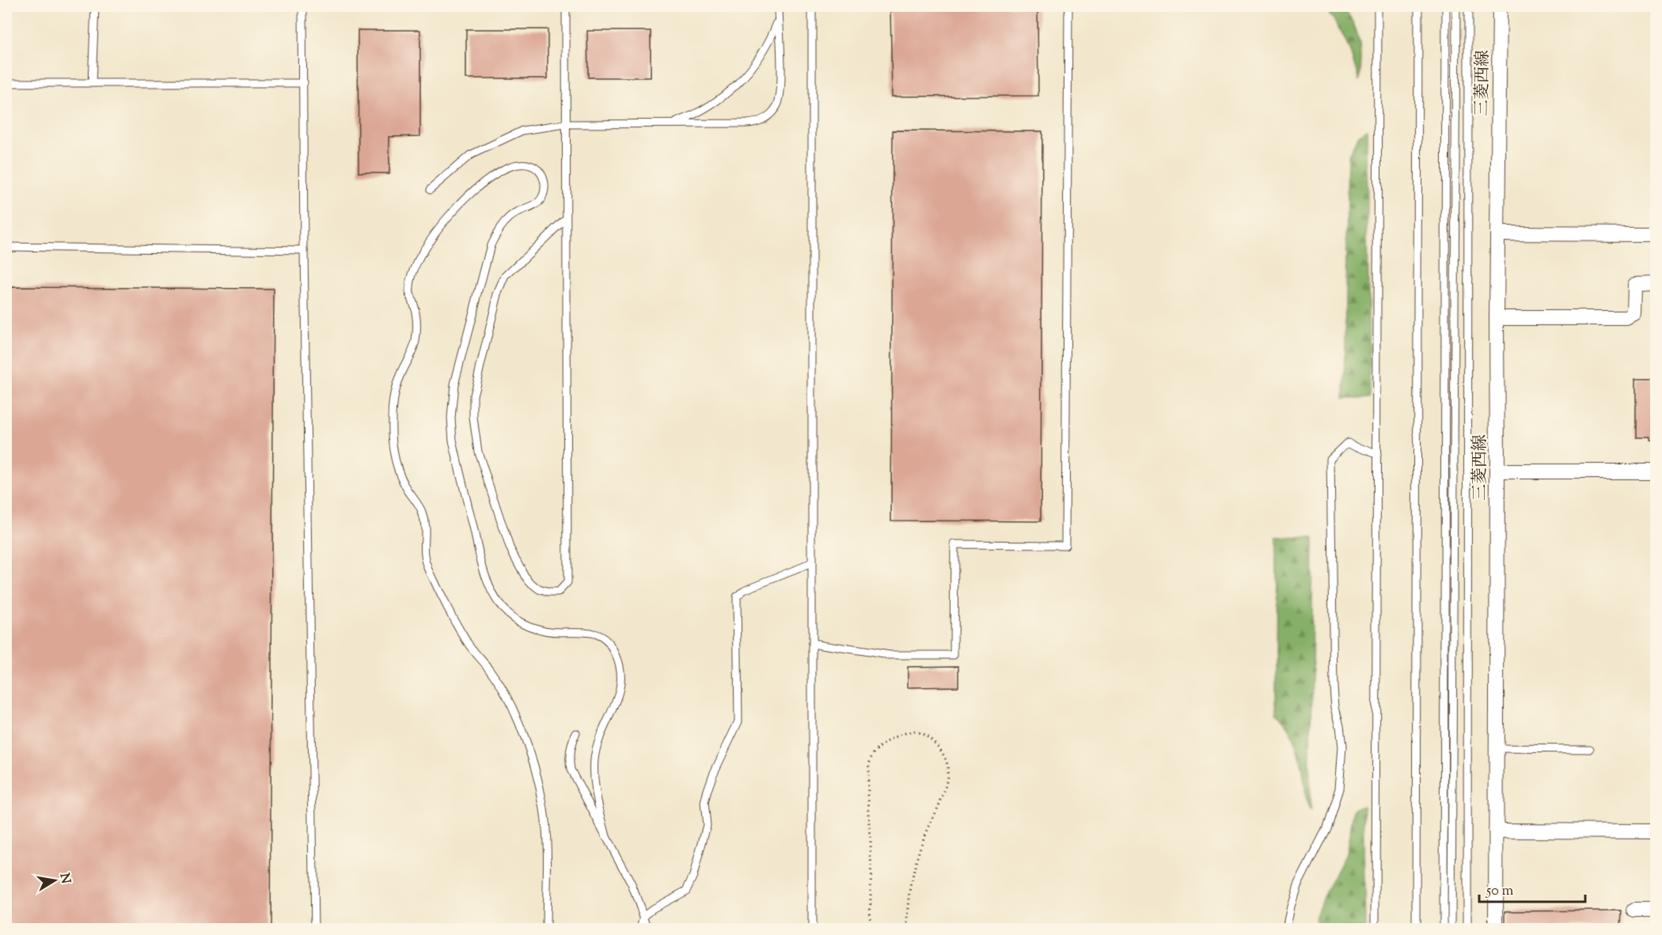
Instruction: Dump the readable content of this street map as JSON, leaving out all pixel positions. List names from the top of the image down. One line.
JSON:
{"streets":{"street":["三菱西線"]},"scale_bar":"50 m","north":"right"}
